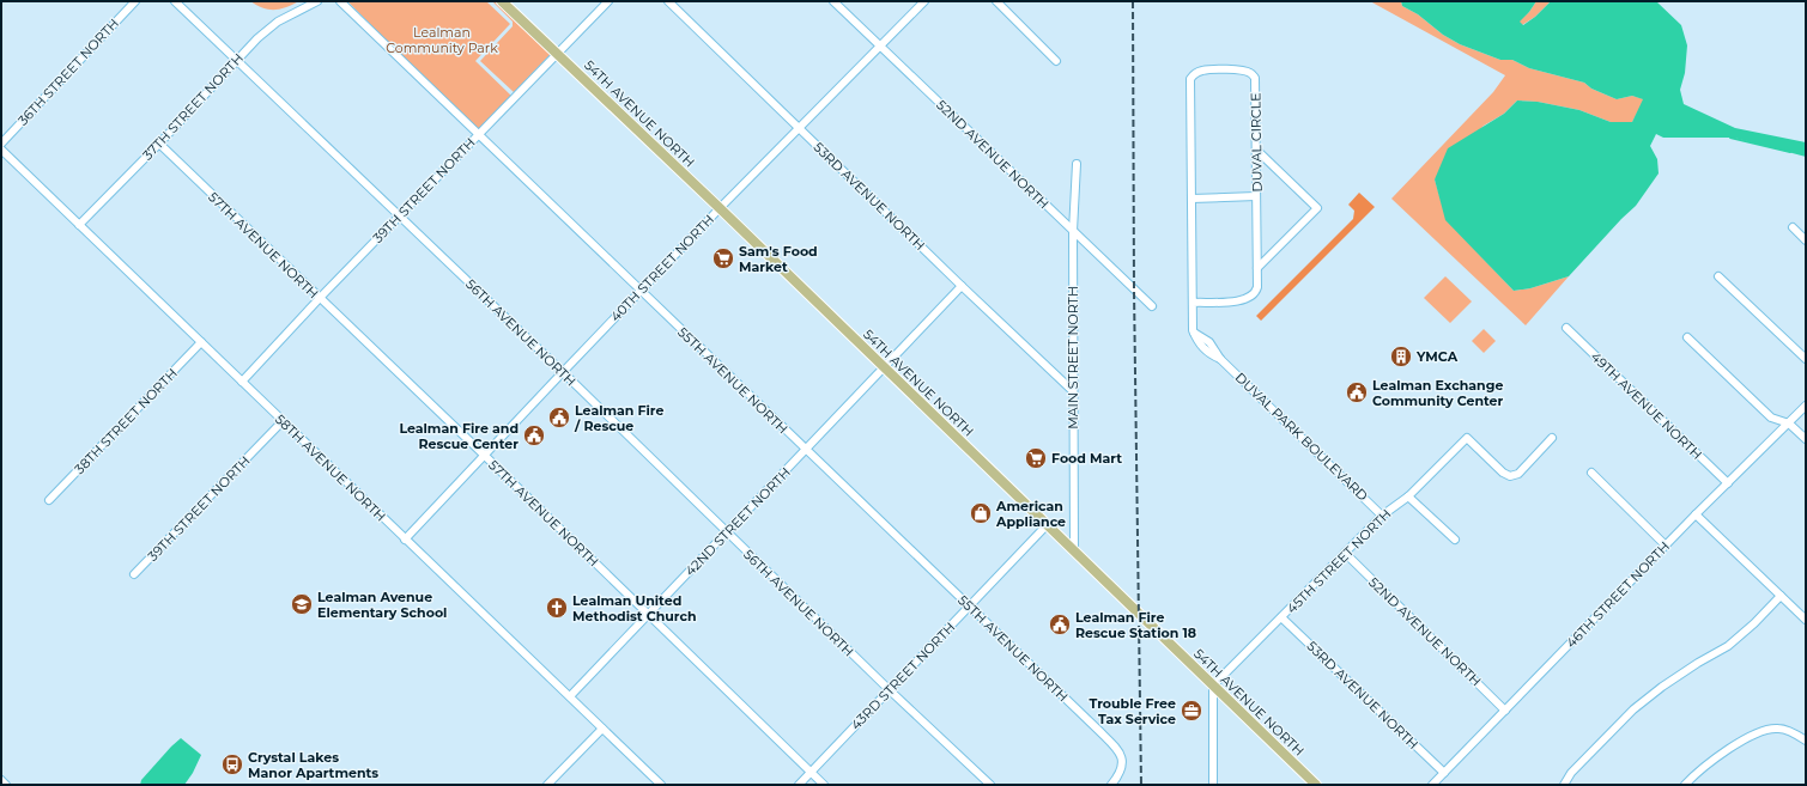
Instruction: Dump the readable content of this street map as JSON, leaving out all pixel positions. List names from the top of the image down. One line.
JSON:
{"streets":{"main road":["54TH AVENUE NORTH"],"street":["36TH STREET NORTH","37TH STREET NORTH","DUVAL CIRCLE","52ND AVENUE NORTH","39TH STREET NORTH","53RD AVENUE NORTH","57TH AVENUE NORTH","40TH STREET NORTH","56TH AVENUE NORTH","MAIN STREET NORTH","55TH AVENUE NORTH","49TH AVENUE NORTH","38TH STREET NORTH","DUVAL PARK BOULEVARD","58TH AVENUE NORTH","42ND STREET NORTH","45TH STREET NORTH","46TH STREET NORTH","43RD STREET NORTH"]},"crossings":[["37TH STREET NORTH","57TH AVENUE NORTH"],["37TH STREET NORTH","56TH AVENUE NORTH"],["37TH STREET NORTH","58TH AVENUE NORTH"],["54TH AVENUE NORTH","39TH STREET NORTH"],["54TH AVENUE NORTH","40TH STREET NORTH"],["54TH AVENUE NORTH","MAIN STREET NORTH"],["54TH AVENUE NORTH","42ND STREET NORTH"],["54TH AVENUE NORTH","45TH STREET NORTH"],["54TH AVENUE NORTH","43RD STREET NORTH"],["DUVAL CIRCLE","DUVAL PARK BOULEVARD"],["52ND AVENUE NORTH","40TH STREET NORTH"],["52ND AVENUE NORTH","MAIN STREET NORTH"],["52ND AVENUE NORTH","45TH STREET NORTH"],["52ND AVENUE NORTH","46TH STREET NORTH"],["39TH STREET NORTH","57TH AVENUE NORTH"],["39TH STREET NORTH","56TH AVENUE NORTH"],["39TH STREET NORTH","55TH AVENUE NORTH"],["39TH STREET NORTH","58TH AVENUE NORTH"],["53RD AVENUE NORTH","40TH STREET NORTH"],["53RD AVENUE NORTH","MAIN STREET NORTH"],["53RD AVENUE NORTH","42ND STREET NORTH"],["53RD AVENUE NORTH","45TH STREET NORTH"],["53RD AVENUE NORTH","46TH STREET NORTH"],["57TH AVENUE NORTH","40TH STREET NORTH"],["57TH AVENUE NORTH","42ND STREET NORTH"],["57TH AVENUE NORTH","43RD STREET NORTH"],["40TH STREET NORTH","56TH AVENUE NORTH"],["40TH STREET NORTH","55TH AVENUE NORTH"],["40TH STREET NORTH","58TH AVENUE NORTH"],["56TH AVENUE NORTH","42ND STREET NORTH"],["56TH AVENUE NORTH","43RD STREET NORTH"],["55TH AVENUE NORTH","42ND STREET NORTH"],["55TH AVENUE NORTH","43RD STREET NORTH"],["49TH AVENUE NORTH","46TH STREET NORTH"],["38TH STREET NORTH","58TH AVENUE NORTH"],["DUVAL PARK BOULEVARD","45TH STREET NORTH"],["58TH AVENUE NORTH","42ND STREET NORTH"]],"parks":["Lealman Community Park"],"places":{"supermarket":["Sam's Food Market","Food Mart"],"building":["YMCA"],"public building":["Lealman Exchange Community Center","Lealman Fire / Rescue","Lealman Fire and Rescue Center","Lealman Fire Rescue Station 18"],"shop":["American Appliance"],"school or university":["Lealman Avenue Elementary School"],"church":["Lealman United Methodist Church"],"office":["Trouble Free Tax Service"],"bus stop":["Crystal Lakes Manor Apartments"]}}
